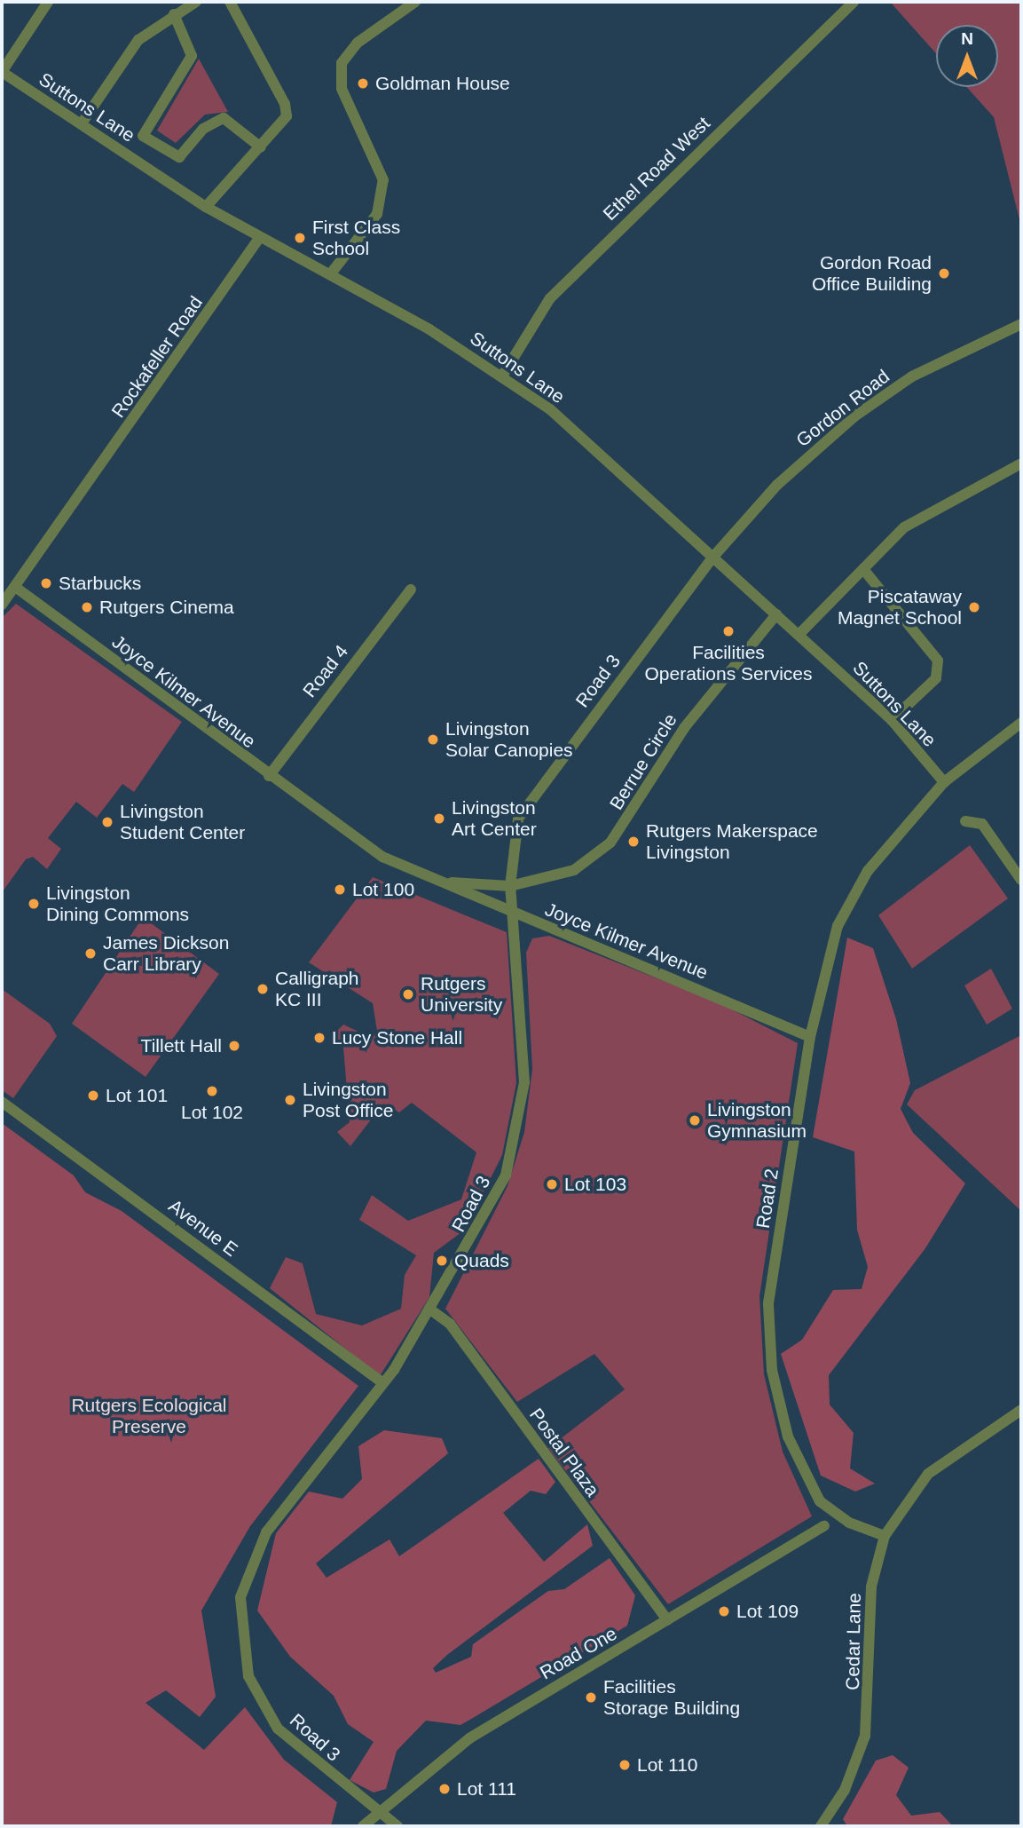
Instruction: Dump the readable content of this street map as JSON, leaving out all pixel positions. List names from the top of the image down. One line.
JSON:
{"streets":{"street":["Suttons Lane","Ethel Road West","Rockafeller Road","Gordon Road","Road 4","Road 3","Joyce Kilmer Avenue","Berrue Circle","Road 2","Avenue E","Postal Plaza","Cedar Lane","Road One"]},"crossings":[["Suttons Lane","Ethel Road West"],["Suttons Lane","Rockafeller Road"],["Suttons Lane","Gordon Road"],["Suttons Lane","Road 3"],["Suttons Lane","Berrue Circle"],["Suttons Lane","Road 2"],["Rockafeller Road","Joyce Kilmer Avenue"],["Gordon Road","Road 3"],["Road 4","Joyce Kilmer Avenue"],["Road 3","Joyce Kilmer Avenue"],["Road 3","Berrue Circle"],["Road 3","Avenue E"],["Road 3","Postal Plaza"],["Road 3","Road One"],["Joyce Kilmer Avenue","Berrue Circle"],["Joyce Kilmer Avenue","Road 2"],["Road 2","Cedar Lane"],["Postal Plaza","Road One"]],"parks":["Rutgers Ecological Preserve"],"places":["Goldman House","First Class School","Gordon Road Office Building","Starbucks","Rutgers Cinema","Piscataway Magnet School","Facilities Operations Services","Livingston Solar Canopies","Livingston Art Center","Livingston Student Center","Rutgers Makerspace Livingston","Lot 100","Livingston Dining Commons","James Dickson Carr Library","Calligraph KC III","Rutgers University","Lucy Stone Hall","Tillett Hall","Lot 102","Lot 101","Livingston Post Office","Livingston Gymnasium","Lot 103","Quads","Lot 109","Facilities Storage Building","Lot 110","Lot 111"],"north":"top"}
